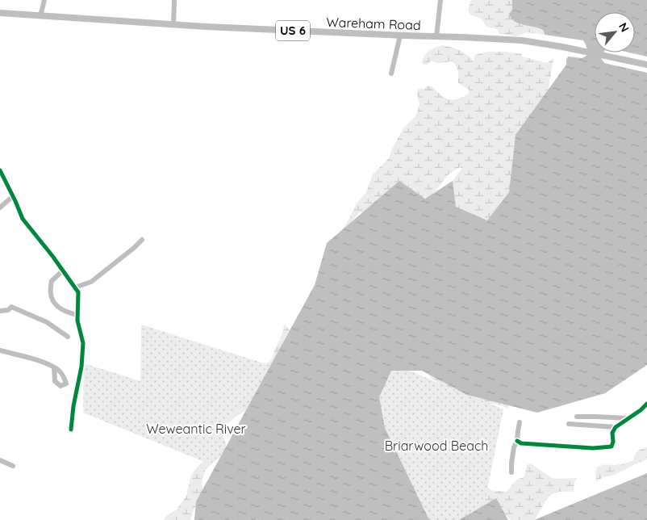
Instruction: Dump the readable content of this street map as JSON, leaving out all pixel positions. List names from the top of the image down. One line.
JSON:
{"streets":{"main road":["Wareham Road","US 6"]},"parks":["Weweantic River","Briarwood Beach"],"north":"top right"}
